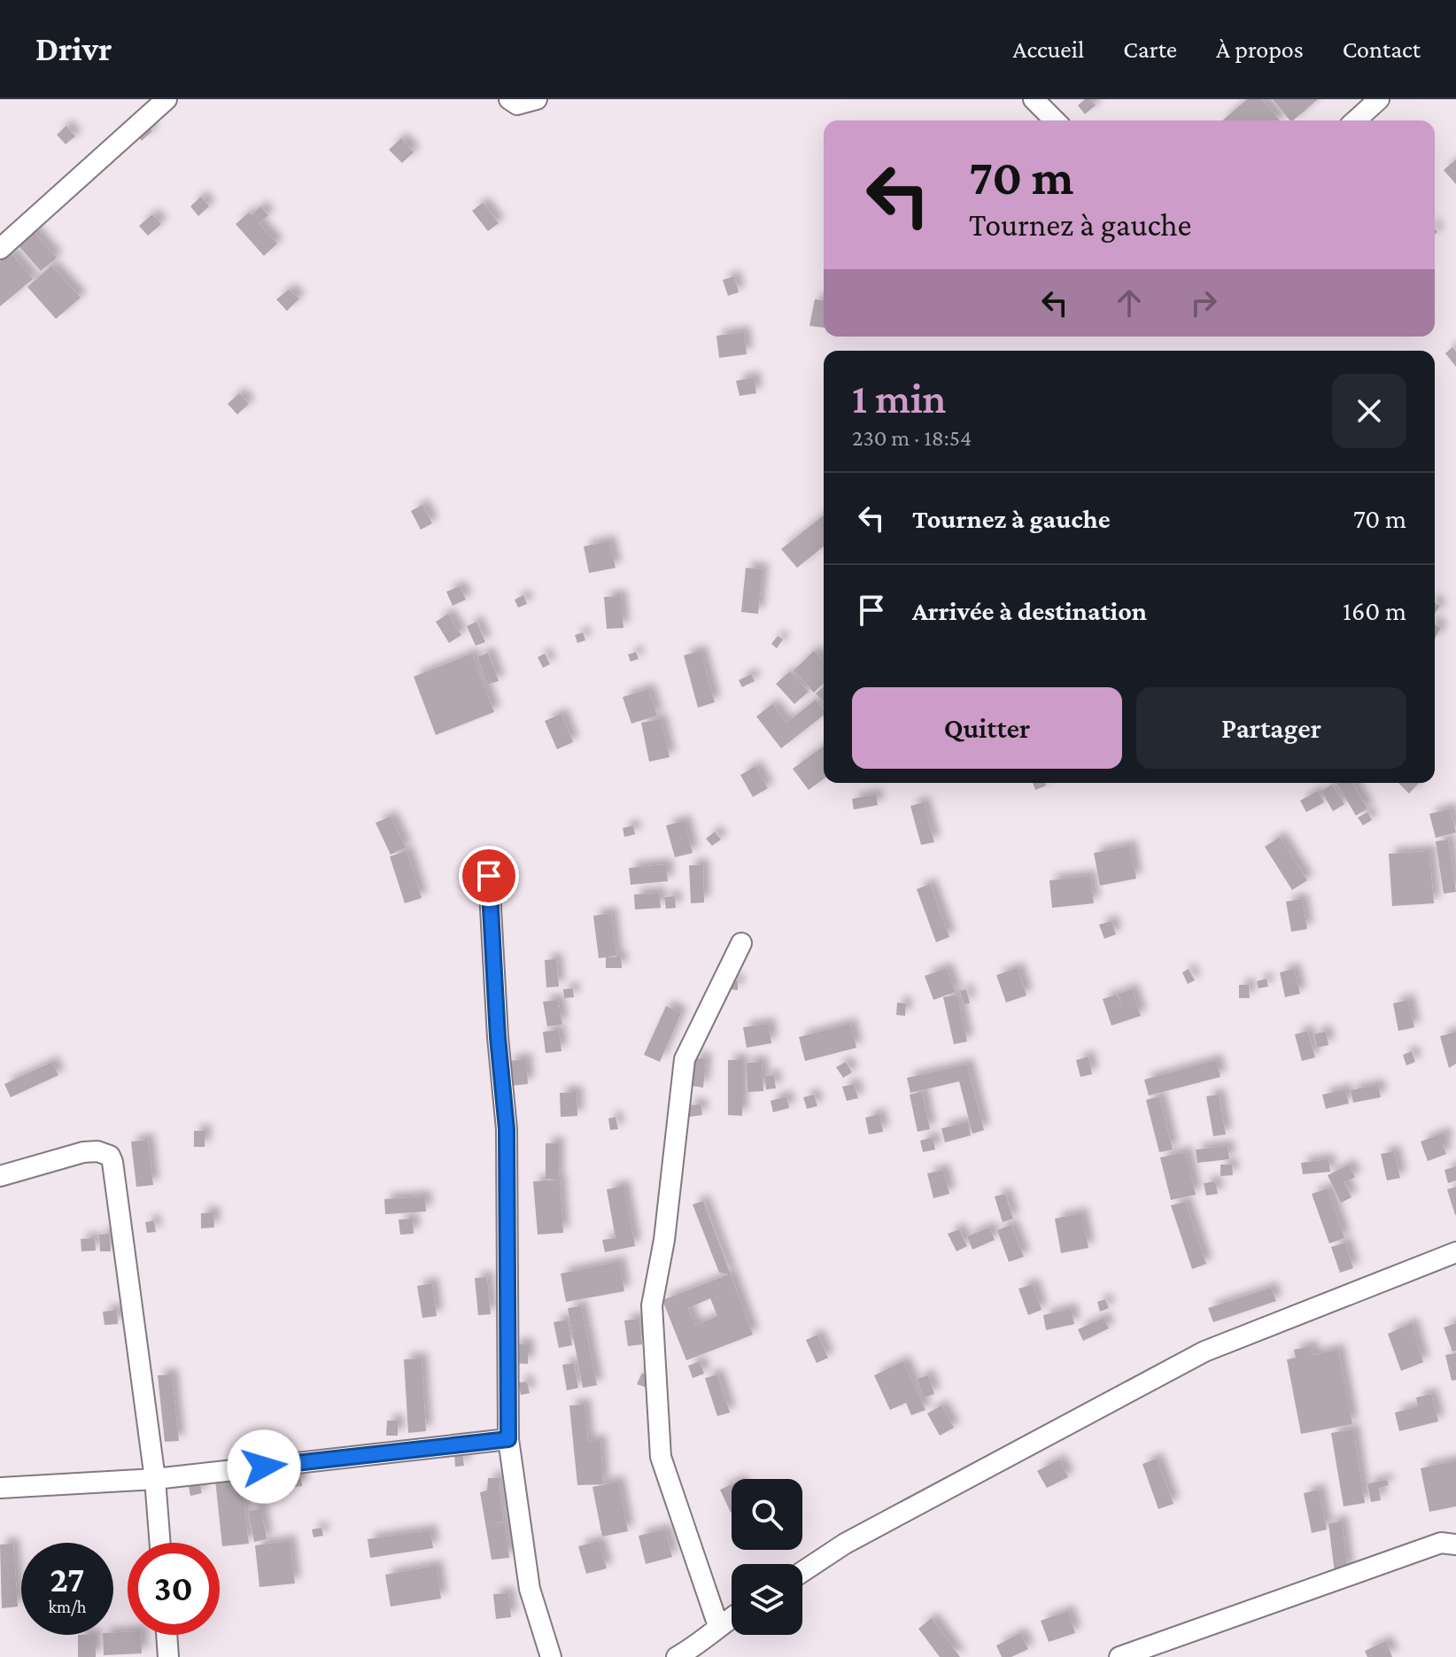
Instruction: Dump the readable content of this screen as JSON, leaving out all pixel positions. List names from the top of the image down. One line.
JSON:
{"page":{"header":"Drivr","nav":["Accueil","Carte","À propos","Contact"],"turn":["70 m","Tournez à gauche"],"heading":["1 min","230 m · 18:54"],"list":[{"name":"Tournez à gauche","value":"70 m"},{"name":"Arrivée à destination","value":"160 m"}],"buttons":["Quitter","Partager"],"speed":"27 km/h","limit":"30"}}
